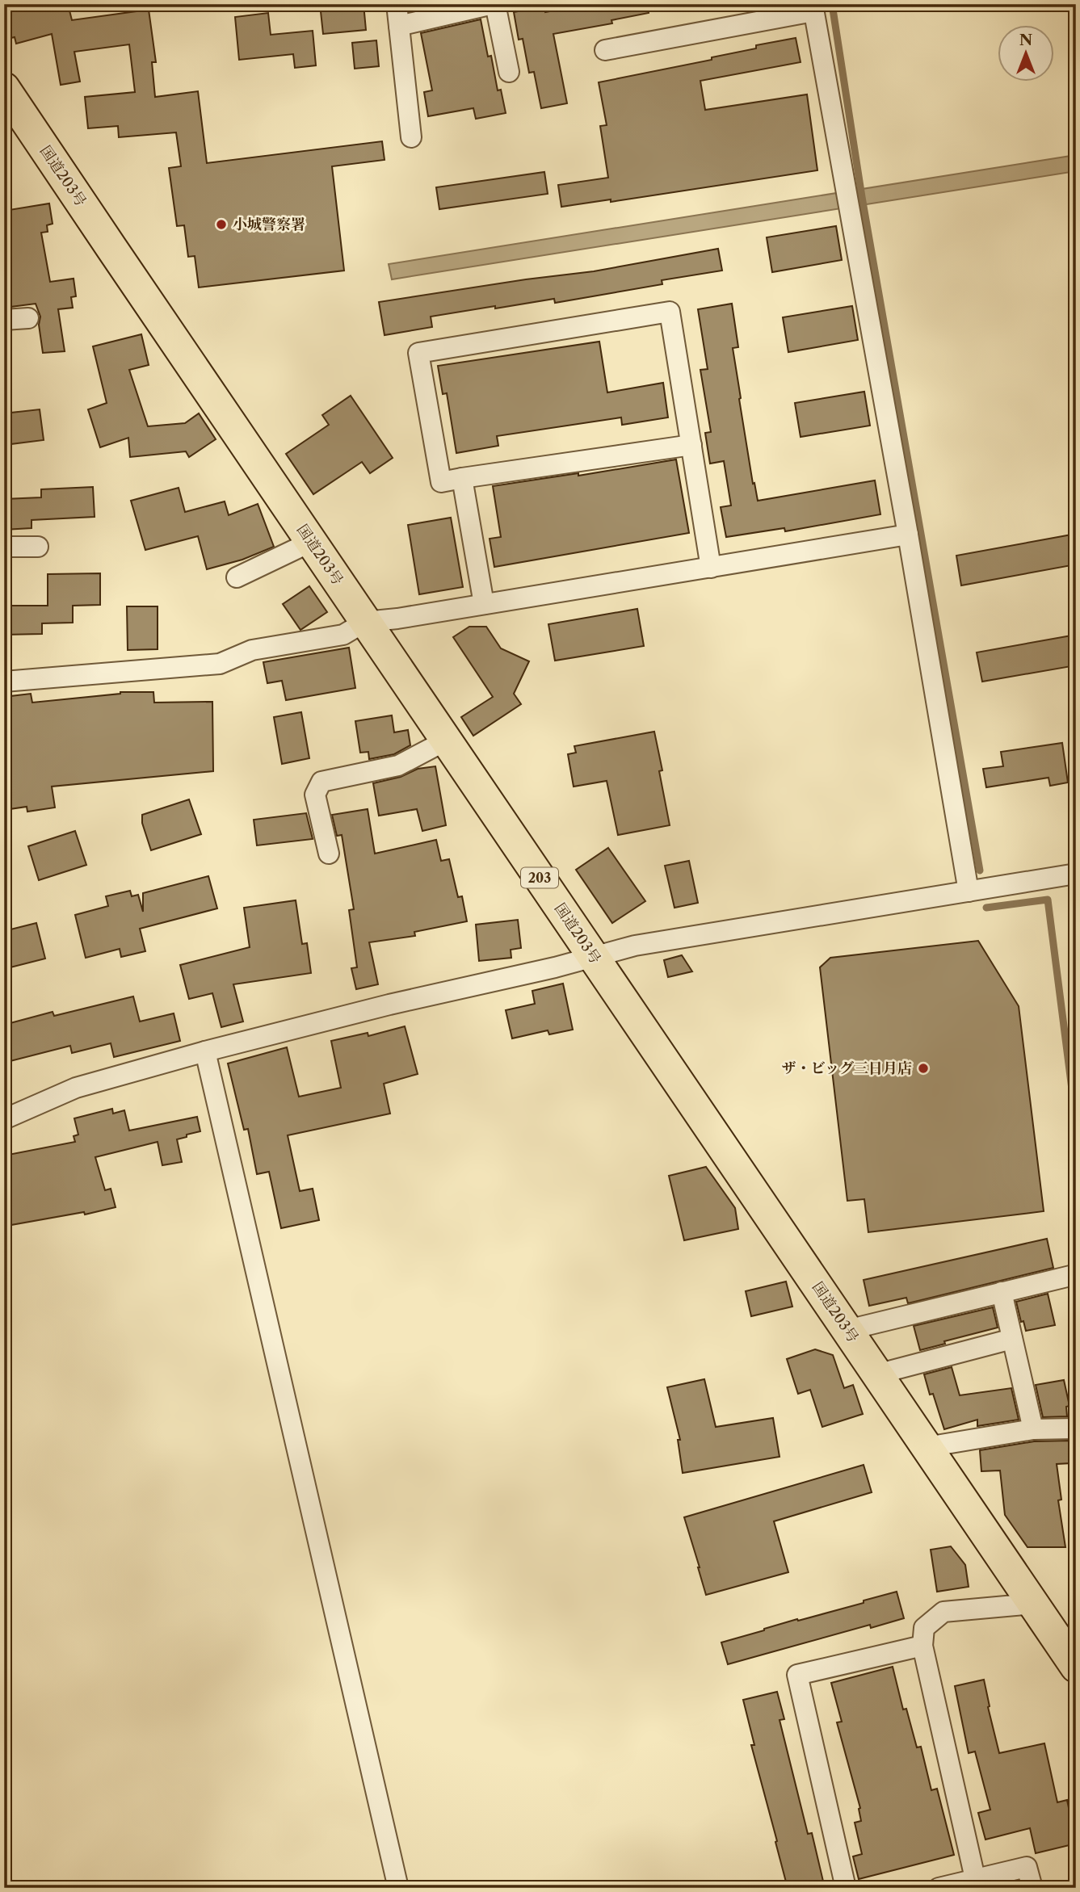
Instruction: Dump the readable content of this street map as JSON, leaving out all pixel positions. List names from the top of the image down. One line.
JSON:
{"streets":{"highway":["国道203号","203"]},"places":["小城警察署","ザ・ビッグ三日月店"],"north":"top"}
